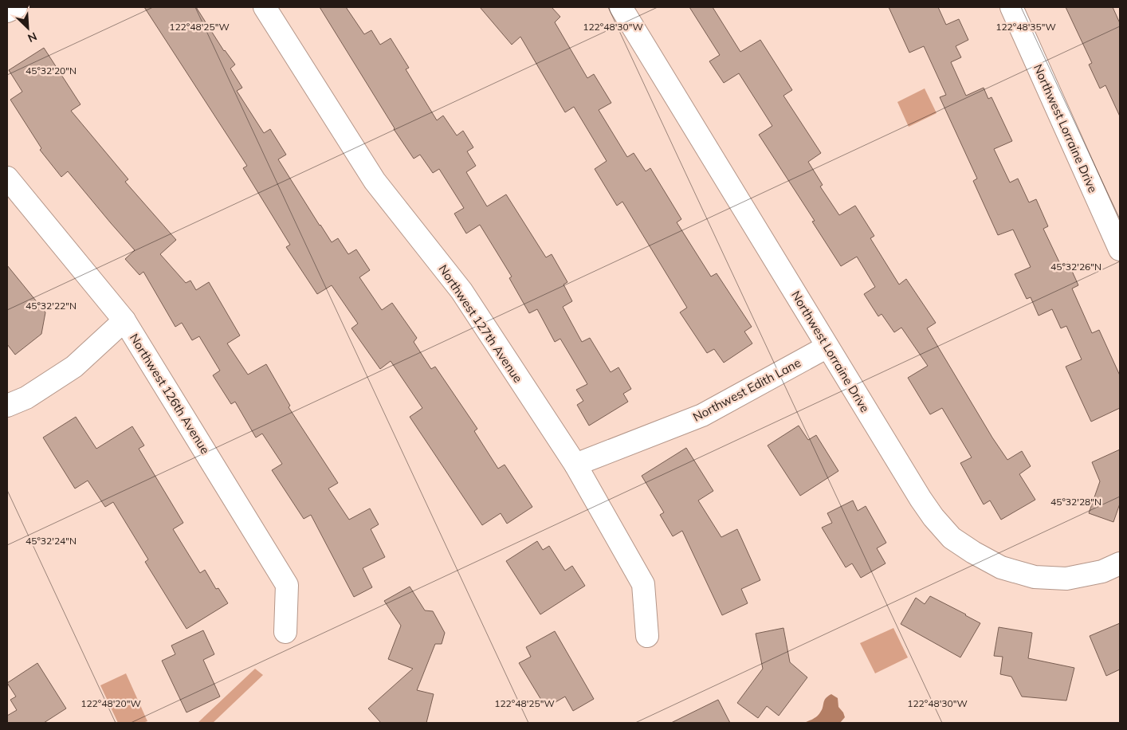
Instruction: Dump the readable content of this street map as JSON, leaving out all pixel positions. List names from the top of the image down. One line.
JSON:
{"streets":{"street":["Northwest Lorraine Drive","Northwest 127th Avenue","Northwest Edith Lane","Northwest 126th Avenue"]},"crossings":[["Northwest Lorraine Drive","Northwest Edith Lane"],["Northwest 127th Avenue","Northwest Edith Lane"]],"north":"bottom right","coordinates":["122°48'25\"W","122°48'30\"W","122°48'35\"W","45°32'20\"N","45°32'26\"N","45°32'22\"N","45°32'28\"N","45°32'24\"N","122°48'20\"W"]}
